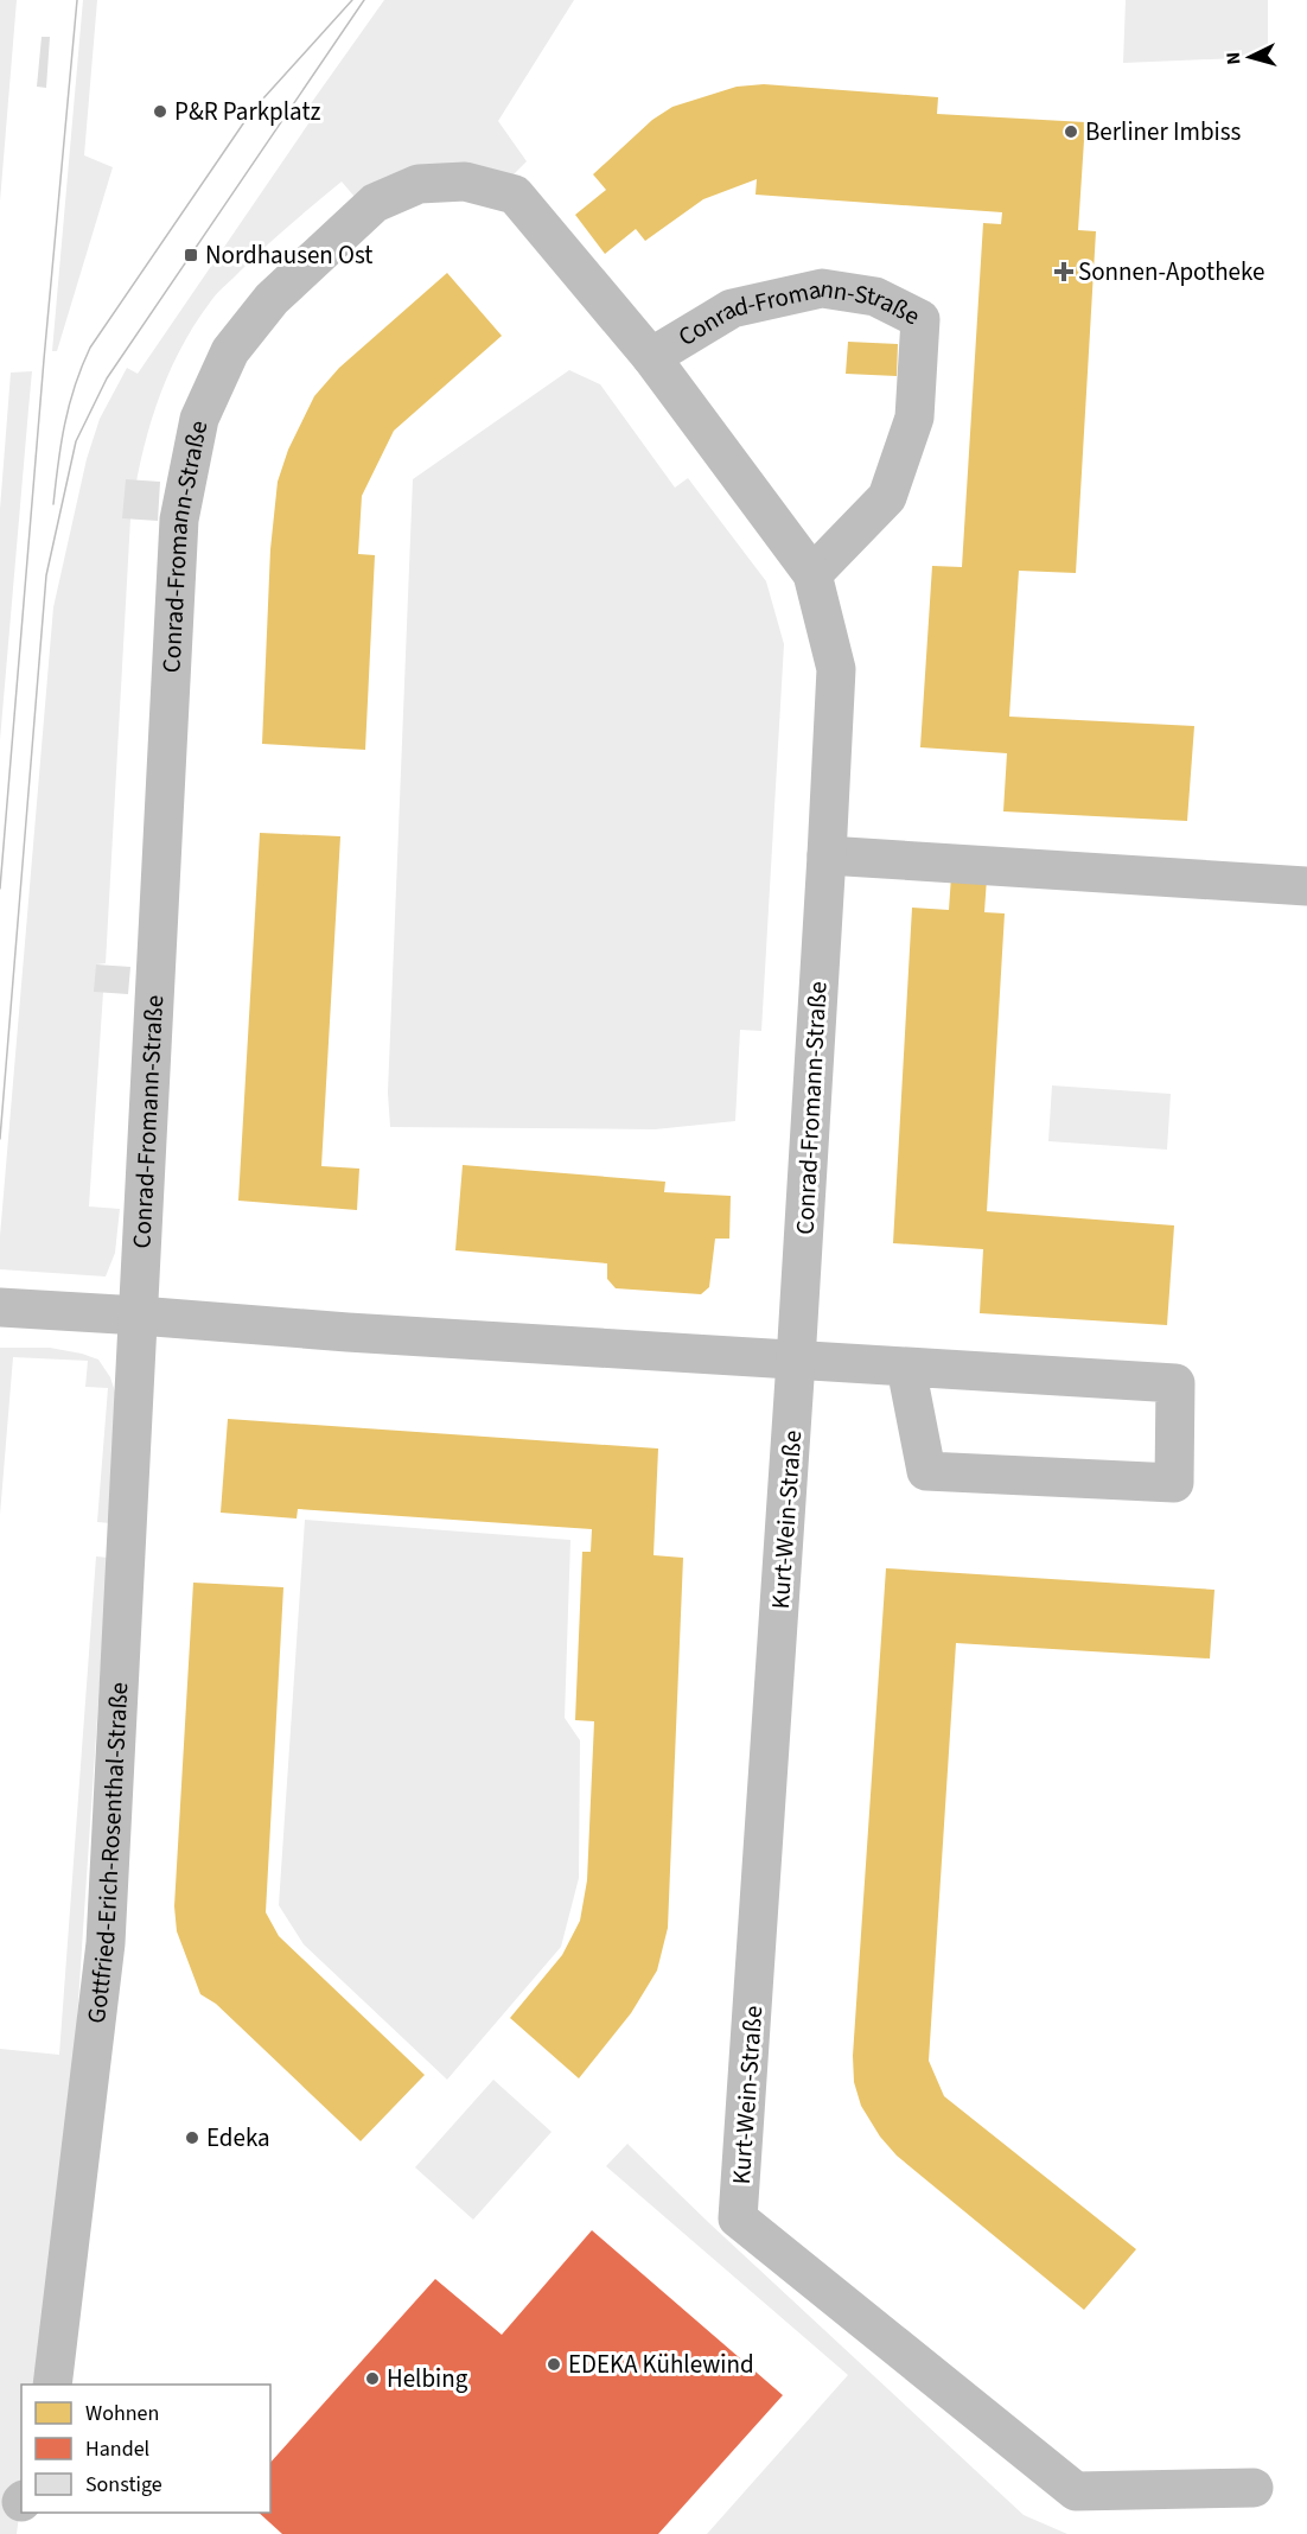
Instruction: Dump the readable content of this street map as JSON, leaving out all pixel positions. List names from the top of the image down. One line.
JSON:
{"streets":{"street":["Conrad-Fromann-Straße","Kurt-Wein-Straße","Gottfried-Erich-Rosenthal-Straße"]},"crossings":[["Conrad-Fromann-Straße","Kurt-Wein-Straße"],["Conrad-Fromann-Straße","Gottfried-Erich-Rosenthal-Straße"]],"places":{"other":["P&R Parkplatz","Berliner Imbiss","Edeka","EDEKA Kühlewind","Helbing"],"transit":["Nordhausen Ost"],"health":["Sonnen-Apotheke"]},"legend":["Wohnen","Handel","Sonstige"],"north":"left"}
